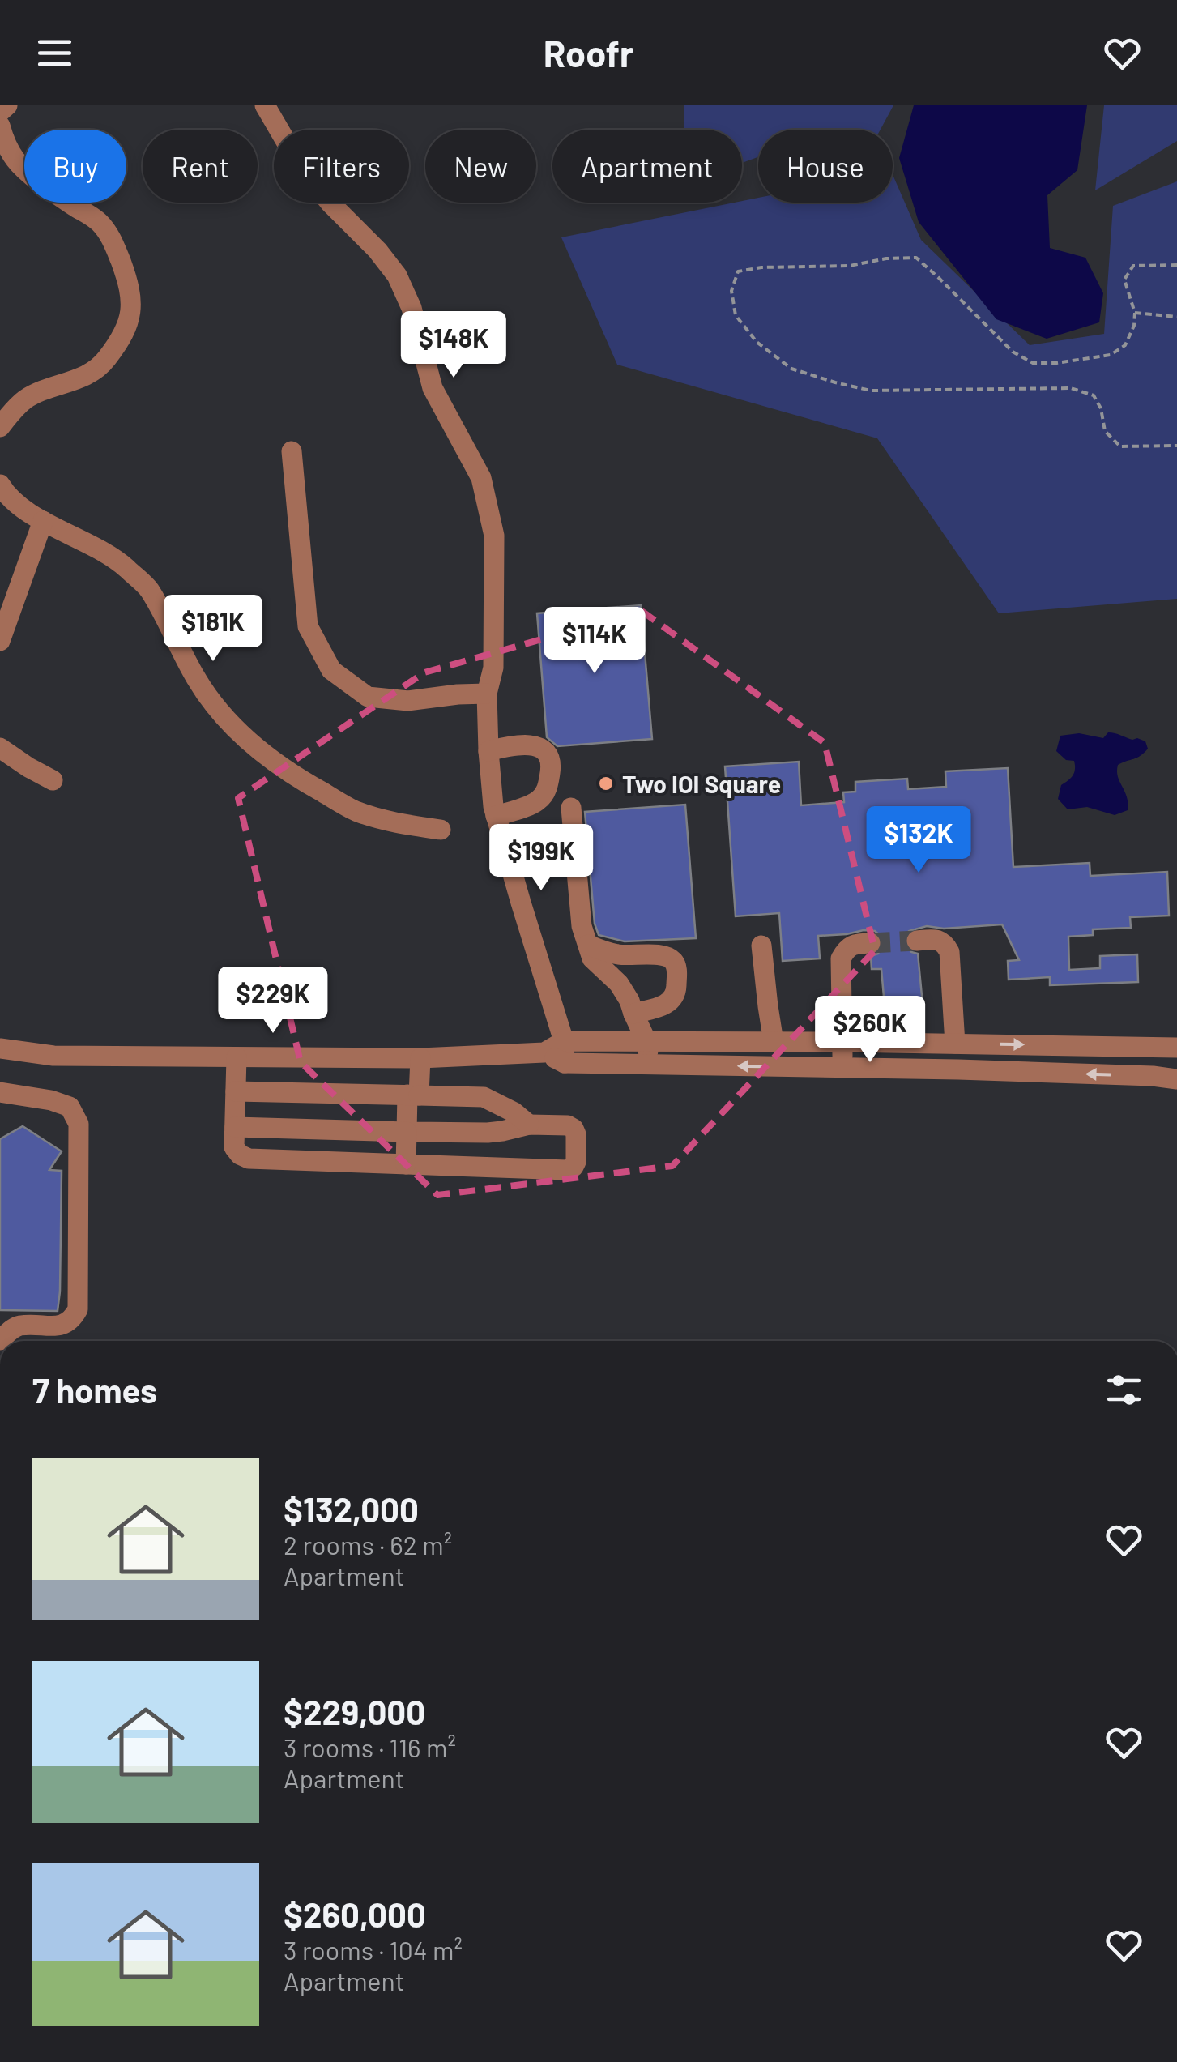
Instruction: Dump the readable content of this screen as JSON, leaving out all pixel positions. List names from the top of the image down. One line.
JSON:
{"places":["Two IOI Square"],"page":{"header":"Roofr","chip":["Buy","Rent","Filters","New","Apartment","House"],"price":["$148K","$181K","$114K","$132K","$199K","$229K","$260K"],"heading":"7 homes","list":[{"name":"$132,000","note":"2 rooms · 62 m² · Apartment"},{"name":"$229,000","note":"3 rooms · 116 m² · Apartment"},{"name":"$260,000","note":"3 rooms · 104 m² · Apartment"}]}}
